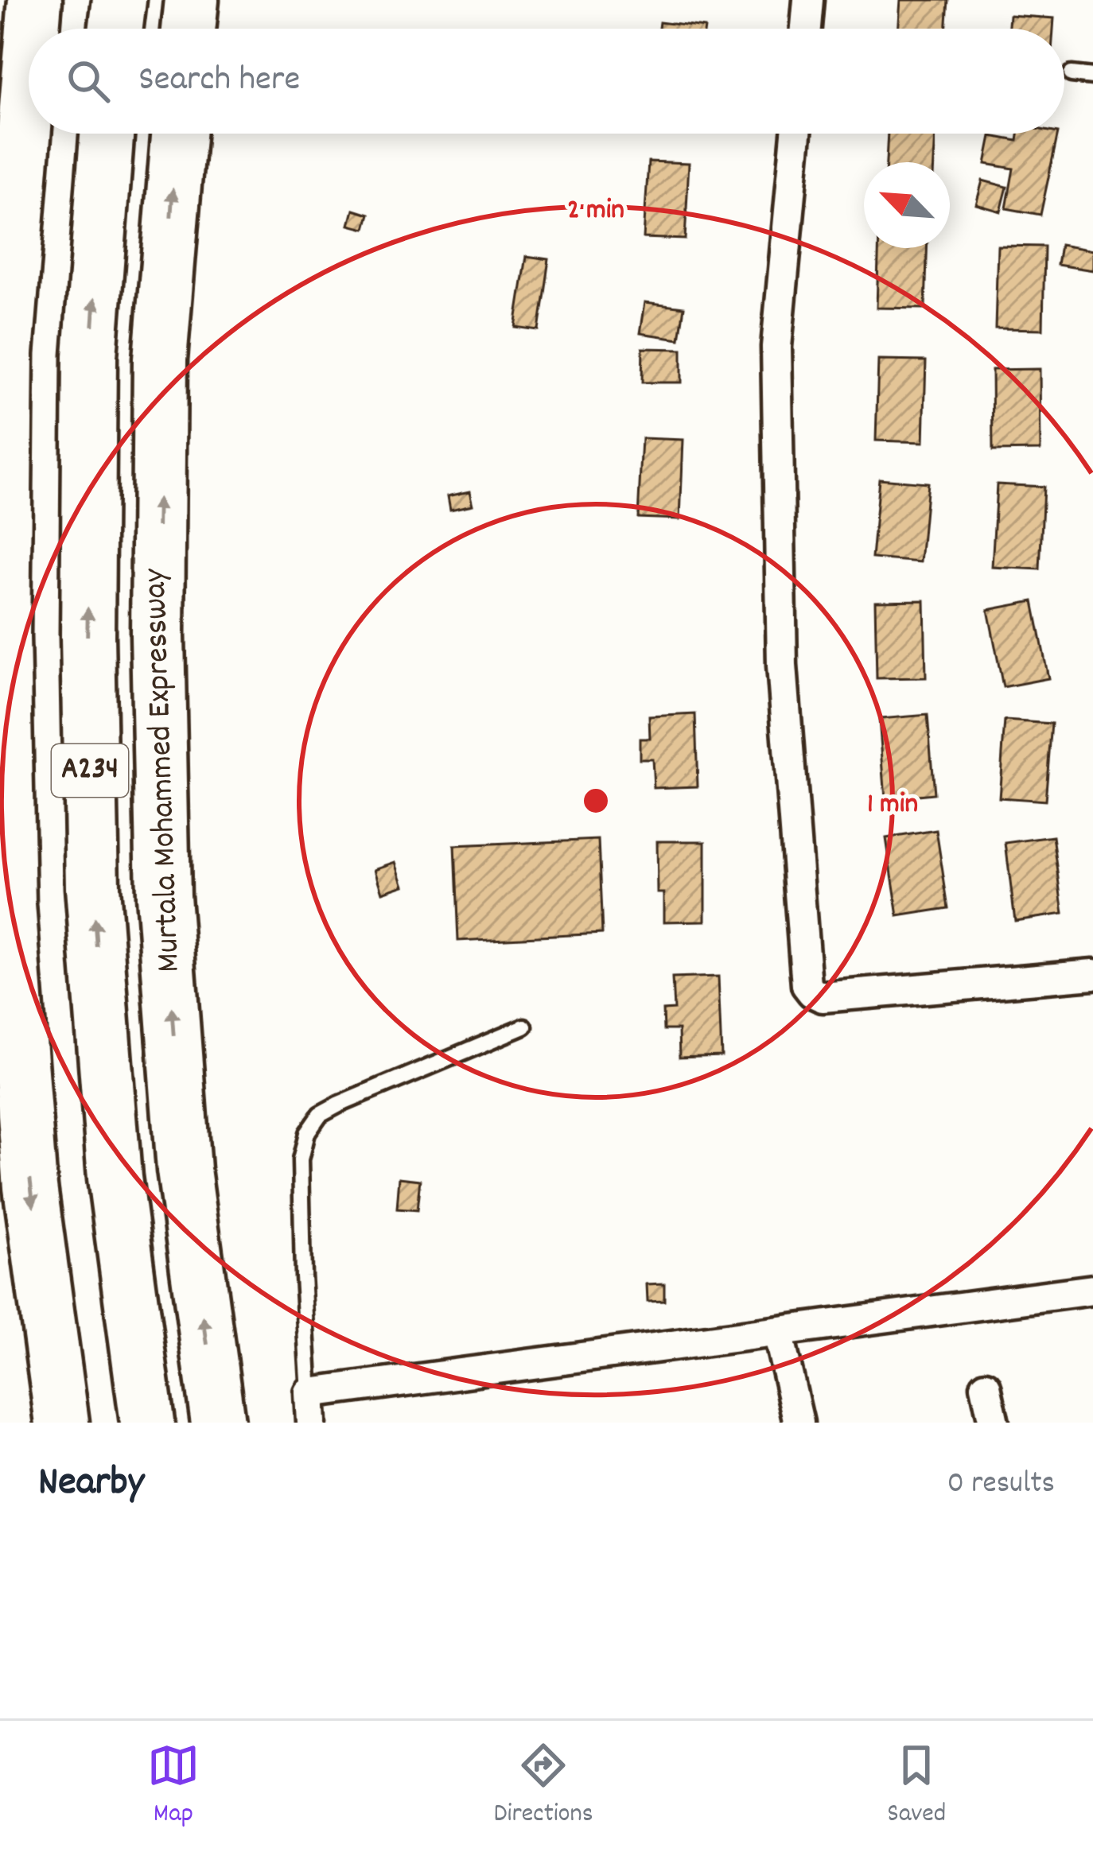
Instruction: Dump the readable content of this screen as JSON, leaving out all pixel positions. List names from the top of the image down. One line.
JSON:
{"streets":{"highway":["A234","Murtala Mohammed Expressway"]},"north":"top left","page":{"search":"Search here","heading":["Nearby","0 results"],"nav":["Map","Directions","Saved"]},"rings":["2 min","1 min"]}
